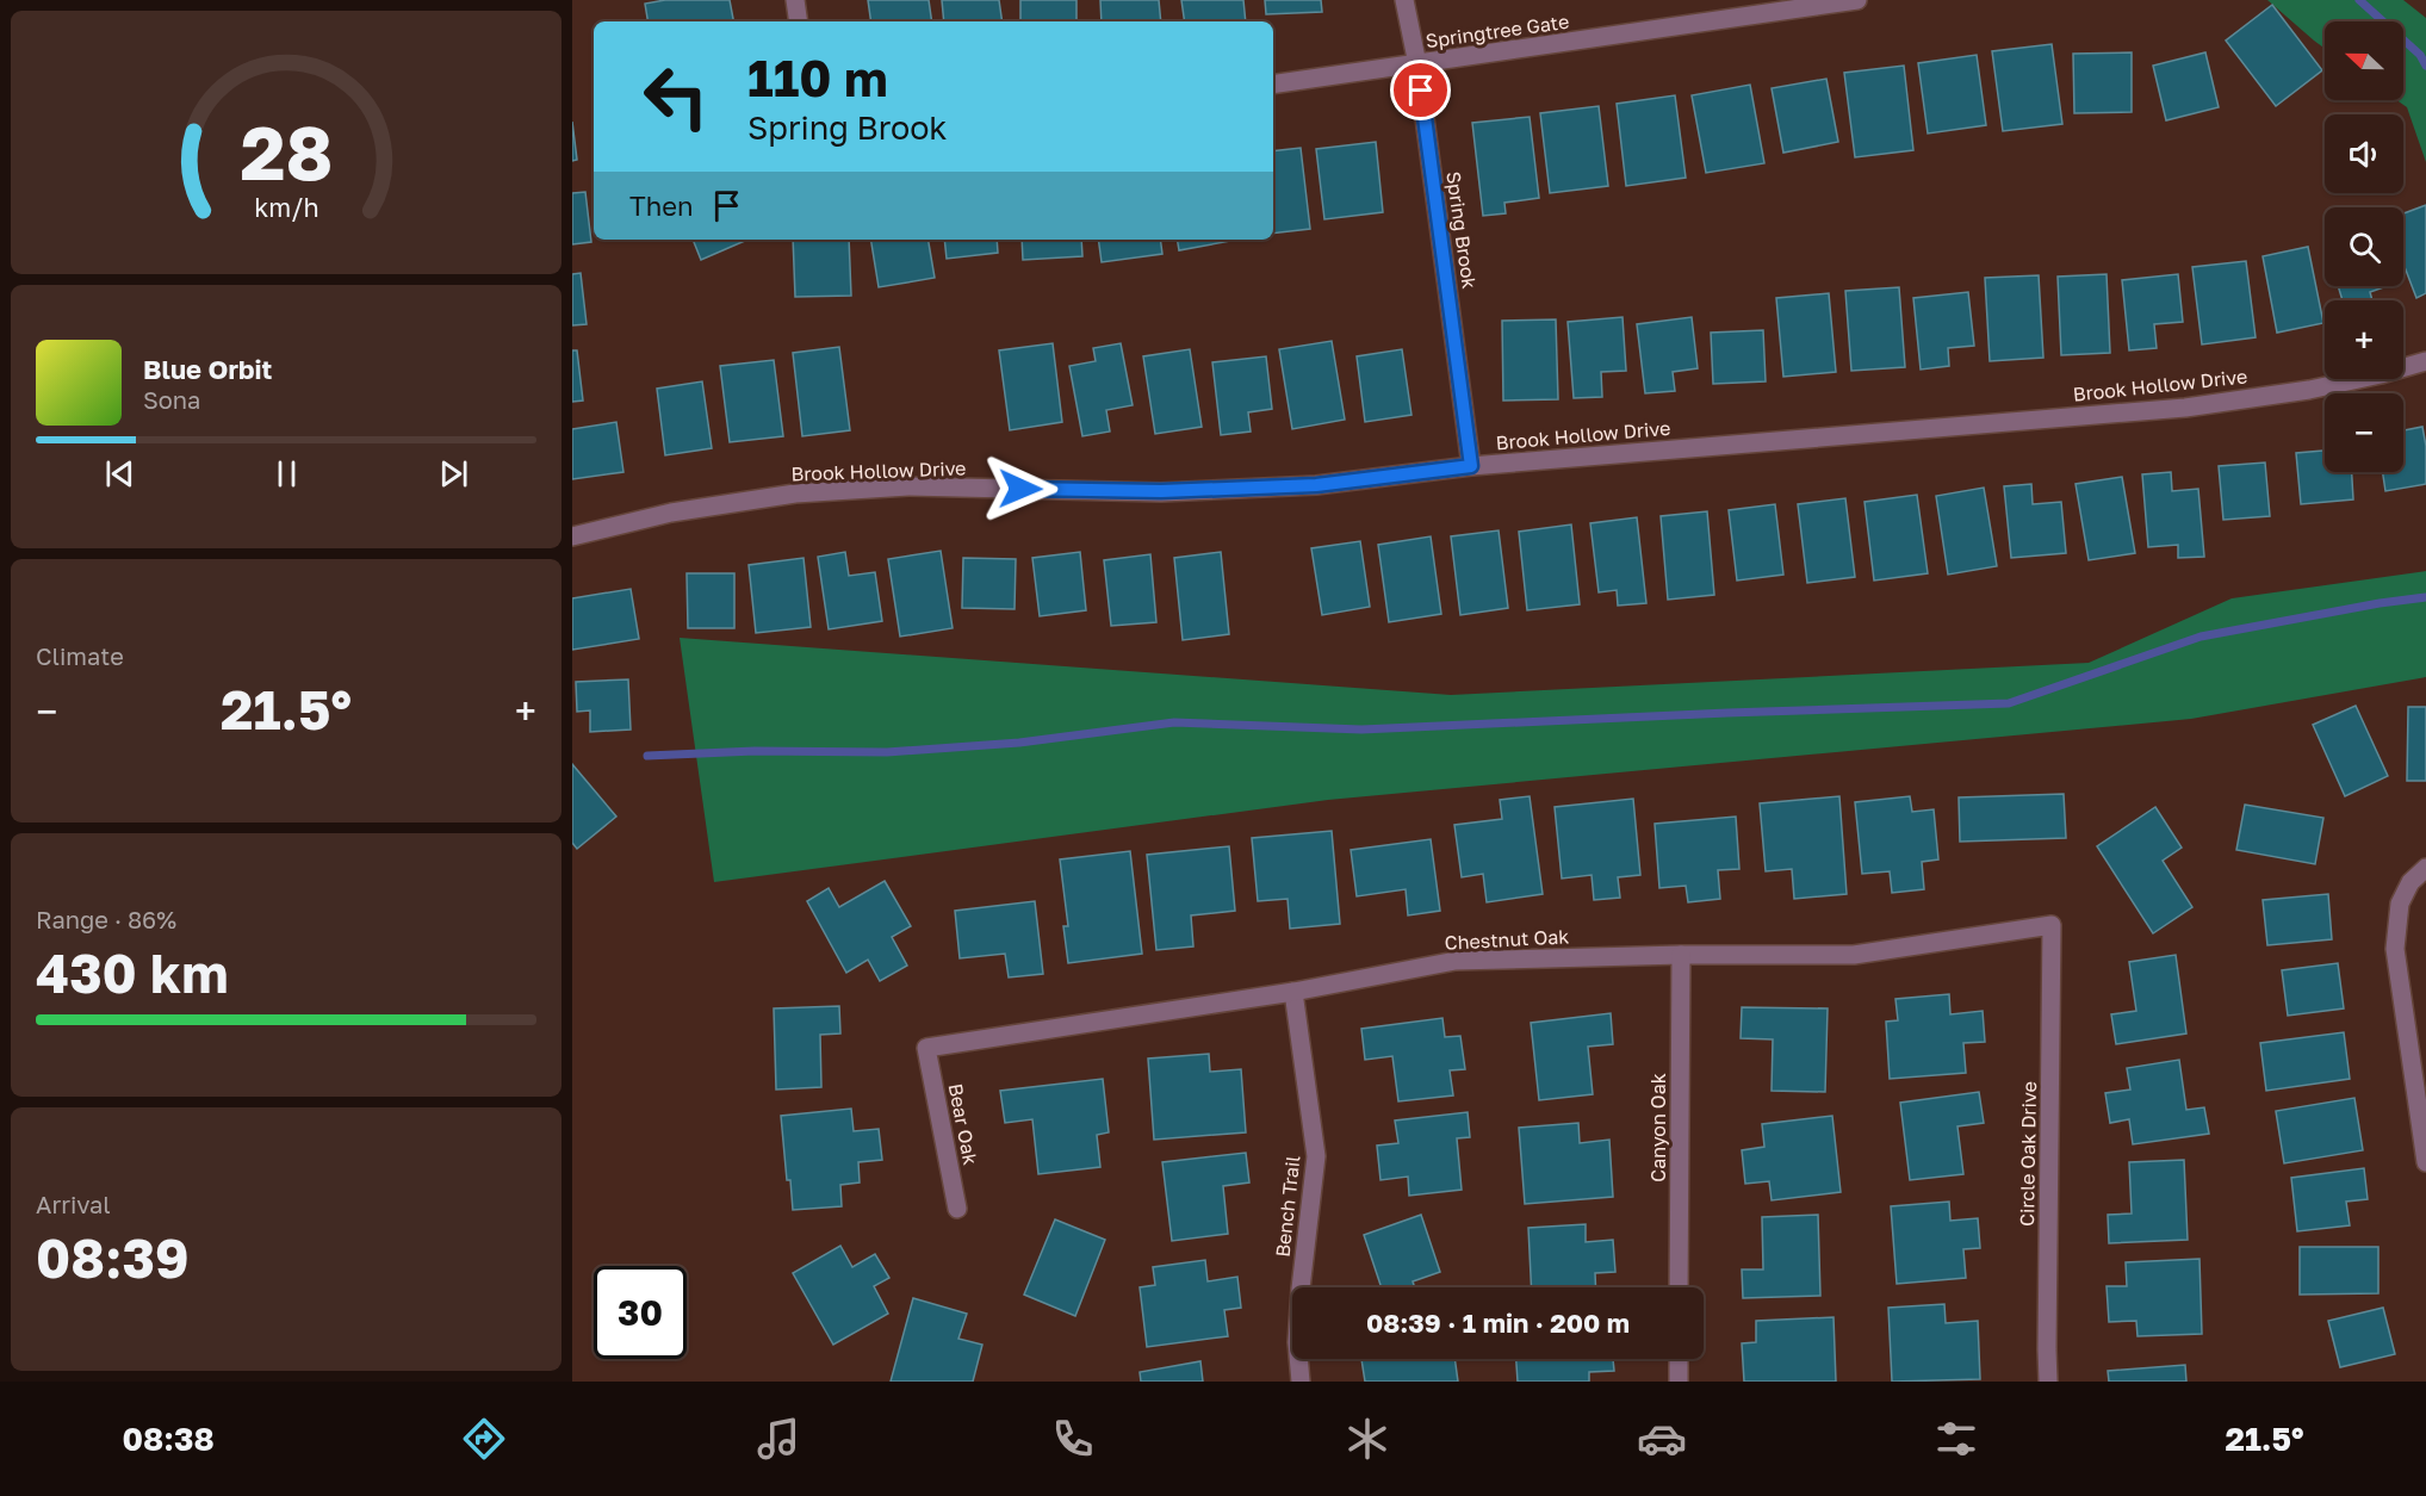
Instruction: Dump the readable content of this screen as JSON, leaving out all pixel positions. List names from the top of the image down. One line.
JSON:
{"streets":{"street":["Springtree Gate","Spring Brook","Brook Hollow Drive","Chestnut Oak","Bear Oak","Canyon Oak","Circle Oak Drive","Bench Trail"]},"crossings":[["Springtree Gate","Spring Brook"],["Spring Brook","Brook Hollow Drive"],["Chestnut Oak","Bear Oak"],["Chestnut Oak","Canyon Oak"],["Chestnut Oak","Circle Oak Drive"],["Chestnut Oak","Bench Trail"]],"north":"left","page":{"map_buttons":["+","−"],"turn":["110 m","Spring Brook"],"then":"Then","song":["Blue Orbit","Sona"],"tile":["Climate",["Range · 86%","430 km"],["Arrival","08:39"]],"heat":["−","21.5°","+"],"limit":"30","trip":"08:39 · 1 min · 200 m","tabs":["08:38","21.5°"],"gauge":["28","km/h"]}}
